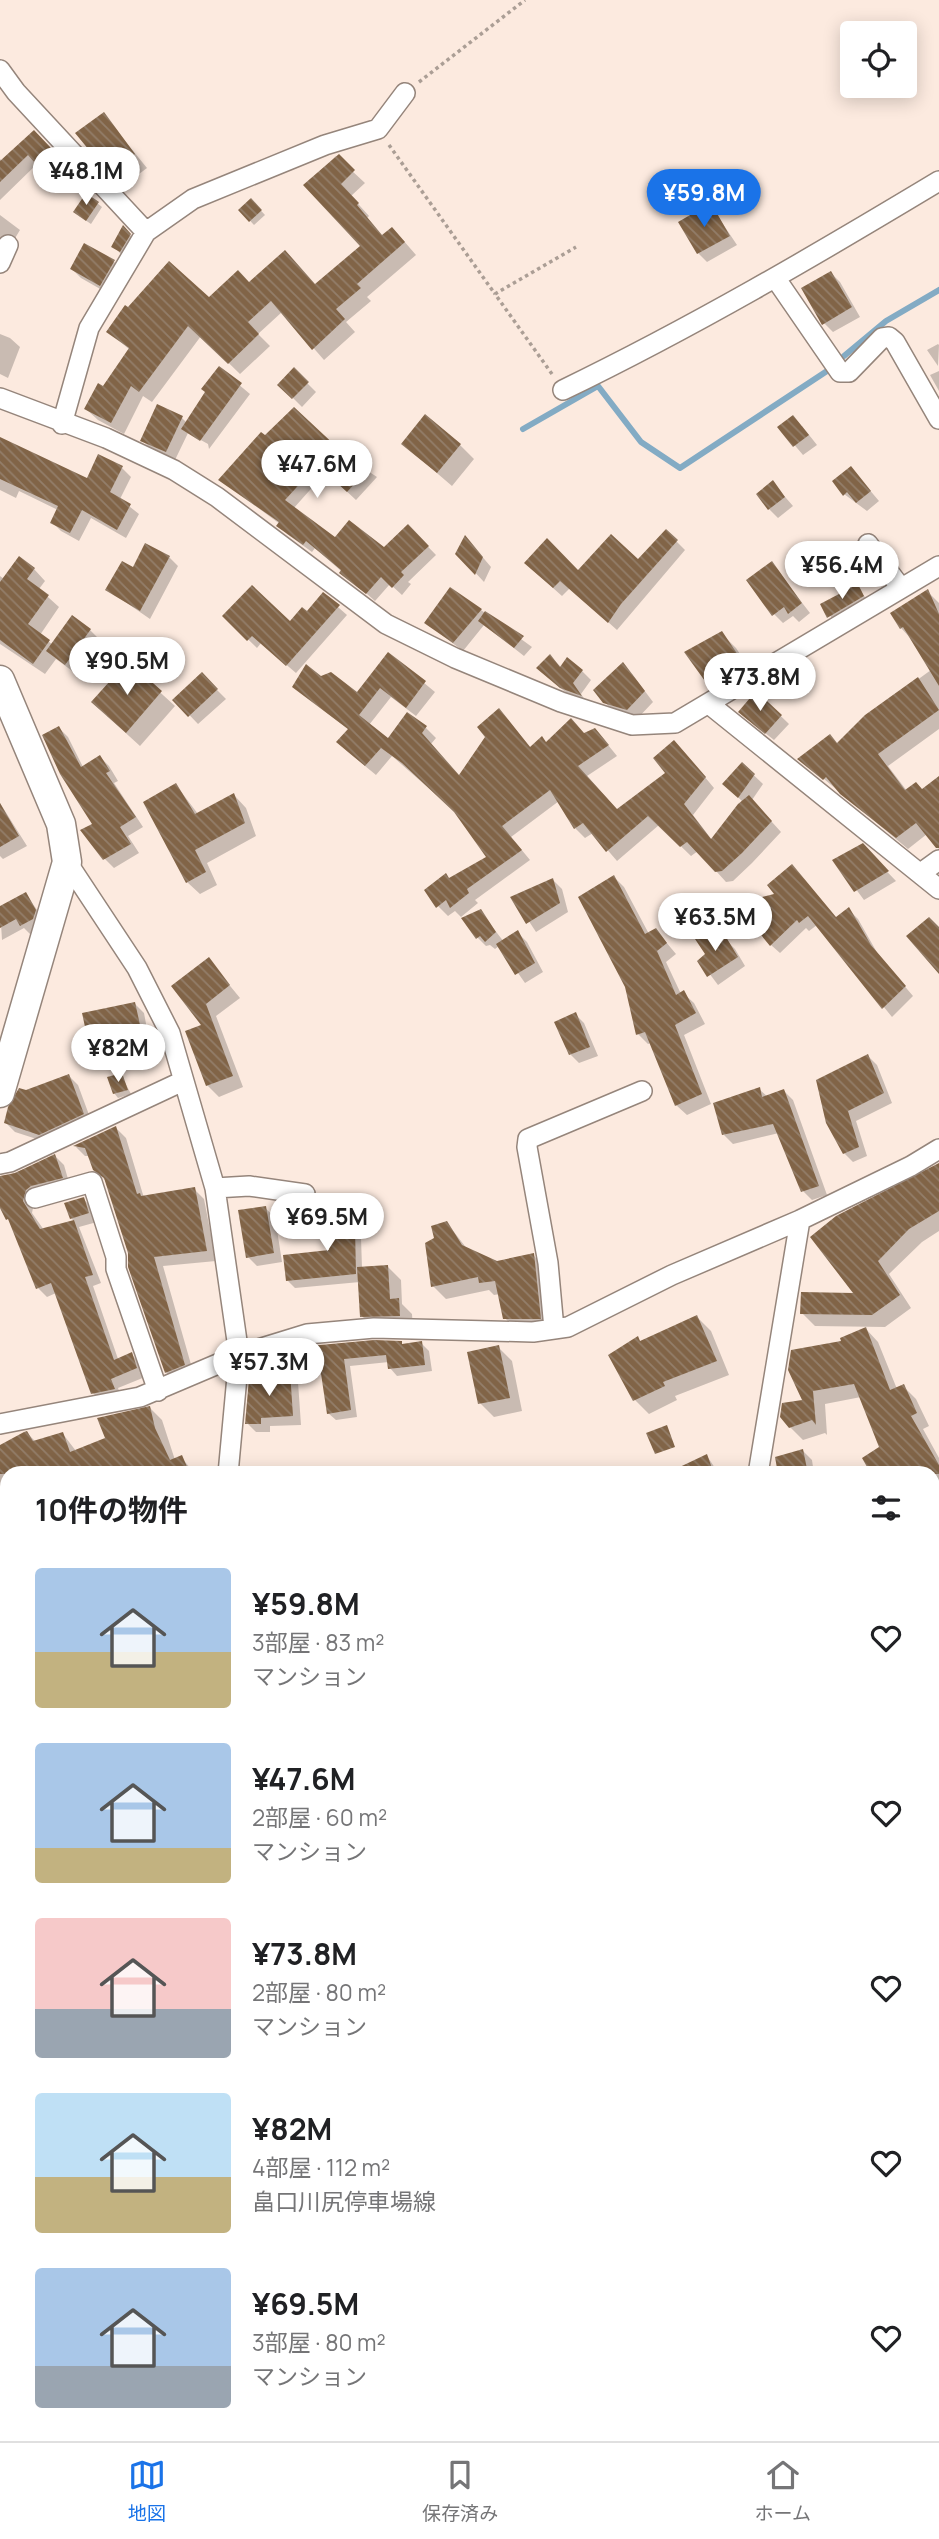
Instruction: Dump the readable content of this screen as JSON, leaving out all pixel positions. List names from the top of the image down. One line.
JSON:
{"page":{"price":["¥48.1M","¥59.8M","¥47.6M","¥56.4M","¥90.5M","¥73.8M","¥63.5M","¥82M","¥69.5M","¥57.3M"],"heading":"10件の物件","list":[{"name":"¥59.8M","note":"3部屋 · 83 m² · マンション"},{"name":"¥47.6M","note":"2部屋 · 60 m² · マンション"},{"name":"¥73.8M","note":"2部屋 · 80 m² · マンション"},{"name":"¥82M","note":"4部屋 · 112 m² · 畠口川尻停車場線"},{"name":"¥69.5M","note":"3部屋 · 80 m² · マンション"}],"tabs":["地図","保存済み","ホーム"]}}
